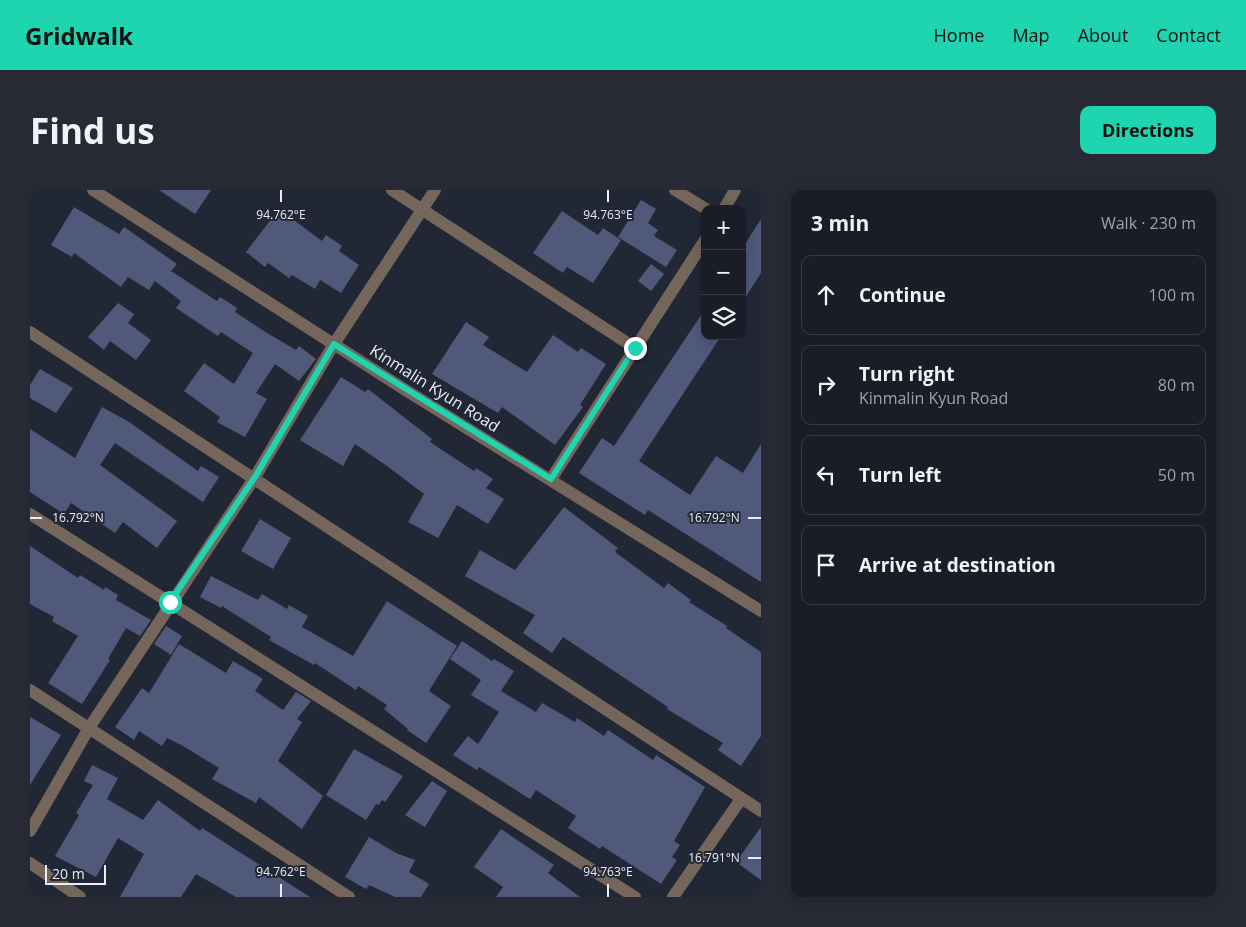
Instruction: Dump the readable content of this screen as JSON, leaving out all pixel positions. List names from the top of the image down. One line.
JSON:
{"streets":{"street":["Kinmalin Kyun Road"]},"scale_bar":"20 m","page":{"header":"Gridwalk","nav":["Home","Map","About","Contact"],"buttons":"Directions","title":"Find us","heading":["3 min","Walk · 230 m"],"map_buttons":["+","−"],"list":[["Continue","100 m"],["Turn right","Kinmalin Kyun Road","80 m"],["Turn left","50 m"],"Arrive at destination"],"scale":"20 m"},"coordinates":["94.762°E","94.763°E","16.792°N","16.791°N"]}
